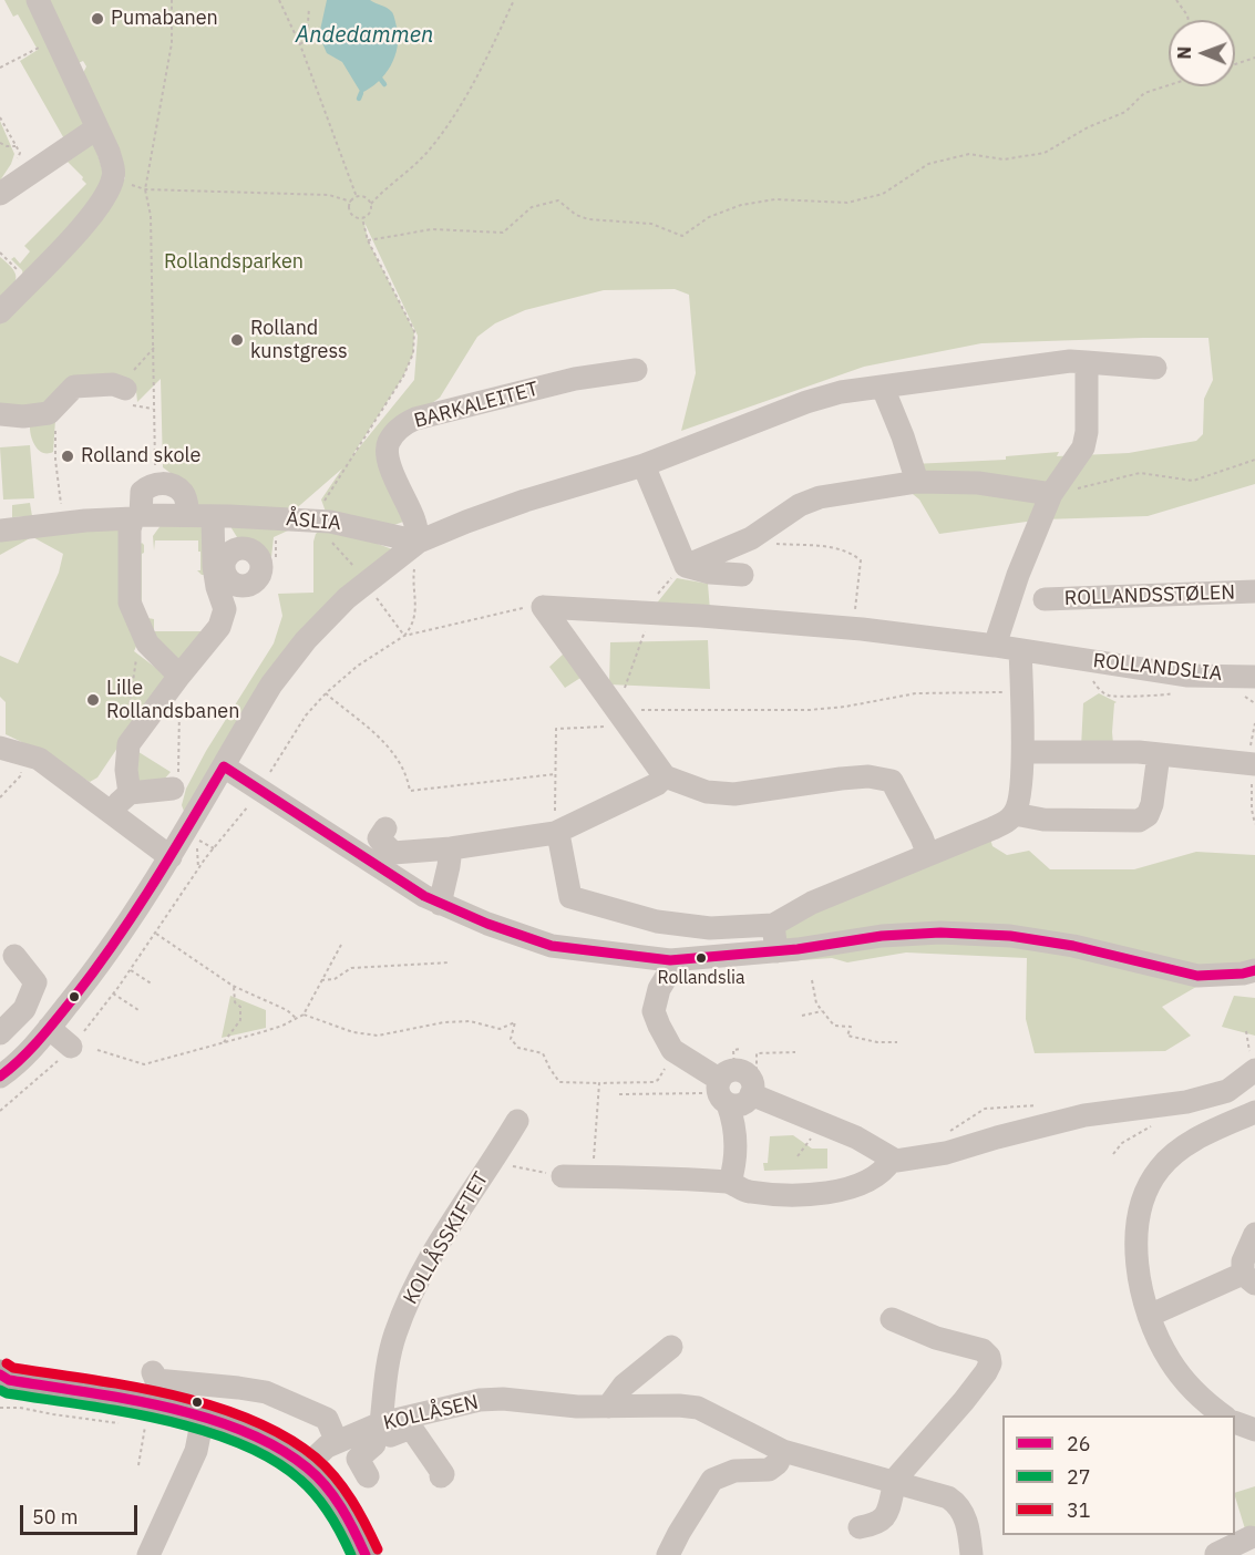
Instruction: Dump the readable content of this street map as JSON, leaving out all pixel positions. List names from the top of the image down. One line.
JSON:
{"streets":{"street":["BARKALEITET","ÅSLIA","ROLLANDSSTØLEN","ROLLANDSLIA","KOLLÅSSKIFTET","KOLLÅSEN"]},"crossings":[["BARKALEITET","ÅSLIA"],["KOLLÅSSKIFTET","KOLLÅSEN"]],"water":["Andedammen"],"parks":["Rollandsparken"],"places":["Pumabanen","Rolland kunstgress","Rolland skole","Lille Rollandsbanen","Rollandslia"],"lines":["transit line 26","transit line 31","transit line 27"],"legend":["26","27","31"],"scale_bar":"50 m","north":"left"}
